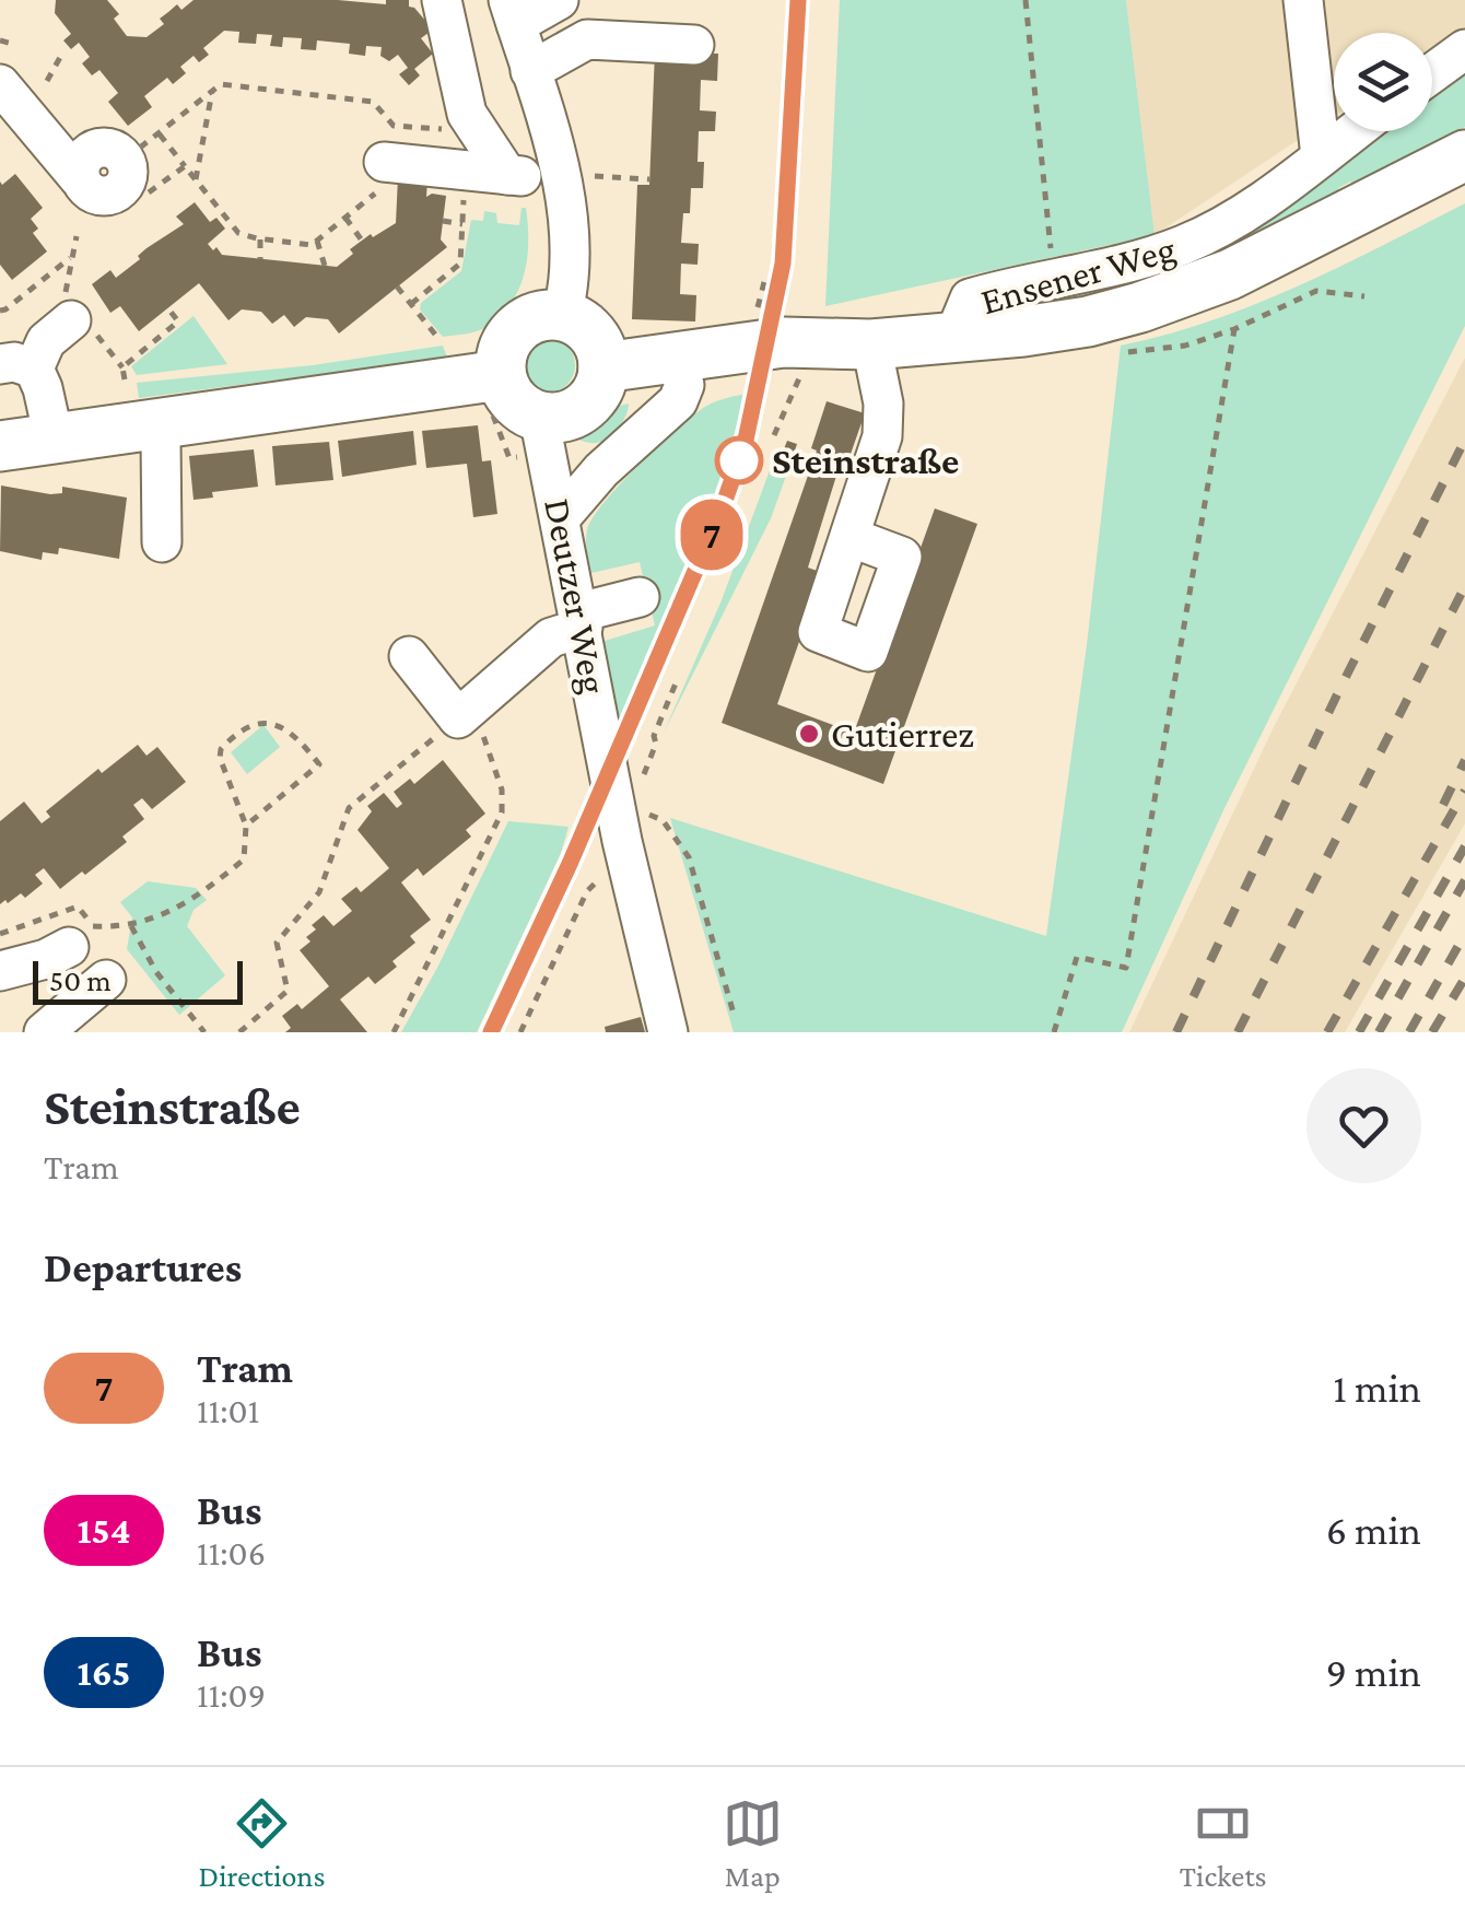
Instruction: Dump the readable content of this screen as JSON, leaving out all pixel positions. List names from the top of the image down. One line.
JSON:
{"streets":{"street":["Ensener Weg","Deutzer Weg"]},"places":["Steinstraße","Gutierrez"],"lines":["tram line 7"],"scale_bar":"50 m","page":{"on_map":"7","scale":"50 m","heading":[["Steinstraße","Tram"],"Departures"],"list":[{"mark":"7","name":"Tram","note":"11:01","value":"1 min"},{"mark":"154","name":"Bus","note":"11:06","value":"6 min"},{"mark":"165","name":"Bus","note":"11:09","value":"9 min"}],"tabs":["Directions","Map","Tickets"]}}
